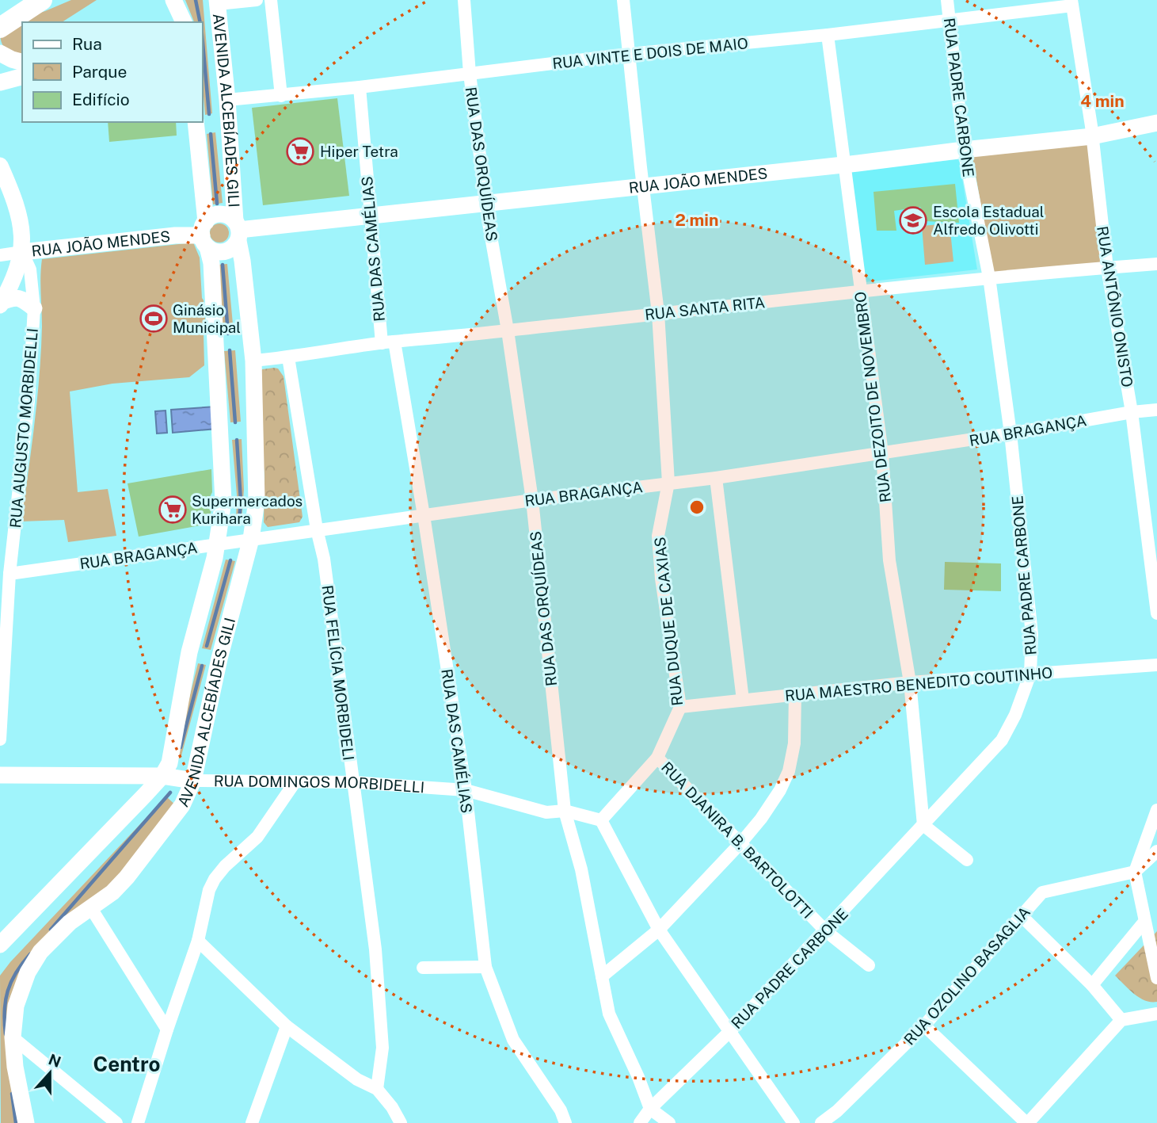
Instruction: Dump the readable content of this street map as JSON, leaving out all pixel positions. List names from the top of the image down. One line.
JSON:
{"streets":{"street":["RUA VINTE E DOIS DE MAIO","RUA PADRE CARBONE","AVENIDA ALCEBÍADES GILI","RUA DAS ORQUÍDEAS","RUA JOÃO MENDES","RUA DAS CAMÉLIAS","RUA ANTÔNIO ONISTO","RUA SANTA RITA","RUA DEZOITO DE NOVEMBRO","RUA AUGUSTO MORBIDELLI","RUA BRAGANÇA","RUA DUQUE DE CAXIAS","RUA FELÍCIA MORBIDELI","RUA MAESTRO BENEDITO COUTINHO","RUA DOMINGOS MORBIDELLI","RUA DJANIRA B. BARTOLOTTI","RUA OZOLINO BASAGLIA"]},"crossings":[["RUA VINTE E DOIS DE MAIO","RUA PADRE CARBONE"],["RUA VINTE E DOIS DE MAIO","AVENIDA ALCEBÍADES GILI"],["RUA VINTE E DOIS DE MAIO","RUA DAS ORQUÍDEAS"],["RUA VINTE E DOIS DE MAIO","RUA DAS CAMÉLIAS"],["RUA VINTE E DOIS DE MAIO","RUA ANTÔNIO ONISTO"],["RUA VINTE E DOIS DE MAIO","RUA DEZOITO DE NOVEMBRO"],["RUA VINTE E DOIS DE MAIO","RUA DUQUE DE CAXIAS"],["RUA PADRE CARBONE","RUA DAS ORQUÍDEAS"],["RUA PADRE CARBONE","RUA JOÃO MENDES"],["RUA PADRE CARBONE","RUA SANTA RITA"],["RUA PADRE CARBONE","RUA DEZOITO DE NOVEMBRO"],["RUA PADRE CARBONE","RUA BRAGANÇA"],["RUA PADRE CARBONE","RUA MAESTRO BENEDITO COUTINHO"],["RUA PADRE CARBONE","RUA DJANIRA B. BARTOLOTTI"],["AVENIDA ALCEBÍADES GILI","RUA JOÃO MENDES"],["AVENIDA ALCEBÍADES GILI","RUA SANTA RITA"],["AVENIDA ALCEBÍADES GILI","RUA BRAGANÇA"],["AVENIDA ALCEBÍADES GILI","RUA DOMINGOS MORBIDELLI"],["RUA DAS ORQUÍDEAS","RUA JOÃO MENDES"],["RUA DAS ORQUÍDEAS","RUA SANTA RITA"],["RUA DAS ORQUÍDEAS","RUA BRAGANÇA"],["RUA DAS ORQUÍDEAS","RUA DOMINGOS MORBIDELLI"],["RUA JOÃO MENDES","RUA DAS CAMÉLIAS"],["RUA JOÃO MENDES","RUA ANTÔNIO ONISTO"],["RUA JOÃO MENDES","RUA DEZOITO DE NOVEMBRO"],["RUA JOÃO MENDES","RUA AUGUSTO MORBIDELLI"],["RUA JOÃO MENDES","RUA DUQUE DE CAXIAS"],["RUA DAS CAMÉLIAS","RUA SANTA RITA"],["RUA DAS CAMÉLIAS","RUA BRAGANÇA"],["RUA DAS CAMÉLIAS","RUA DOMINGOS MORBIDELLI"],["RUA ANTÔNIO ONISTO","RUA SANTA RITA"],["RUA ANTÔNIO ONISTO","RUA BRAGANÇA"],["RUA SANTA RITA","RUA DEZOITO DE NOVEMBRO"],["RUA SANTA RITA","RUA DUQUE DE CAXIAS"],["RUA SANTA RITA","RUA FELÍCIA MORBIDELI"],["RUA DEZOITO DE NOVEMBRO","RUA BRAGANÇA"],["RUA DEZOITO DE NOVEMBRO","RUA MAESTRO BENEDITO COUTINHO"],["RUA AUGUSTO MORBIDELLI","RUA BRAGANÇA"],["RUA BRAGANÇA","RUA DUQUE DE CAXIAS"],["RUA BRAGANÇA","RUA FELÍCIA MORBIDELI"],["RUA DUQUE DE CAXIAS","RUA MAESTRO BENEDITO COUTINHO"],["RUA DUQUE DE CAXIAS","RUA DOMINGOS MORBIDELLI"],["RUA DUQUE DE CAXIAS","RUA DJANIRA B. BARTOLOTTI"],["RUA FELÍCIA MORBIDELI","RUA DOMINGOS MORBIDELLI"]],"districts":["Centro"],"places":{"supermarket":["Hiper Tetra","Supermercados Kurihara"],"school or university":["Escola Estadual Alfredo Olivotti"],"sports":["Ginásio Municipal"]},"legend":["Rua","Parque","Edifício"],"north":"top","rings":["4 min","2 min"]}
